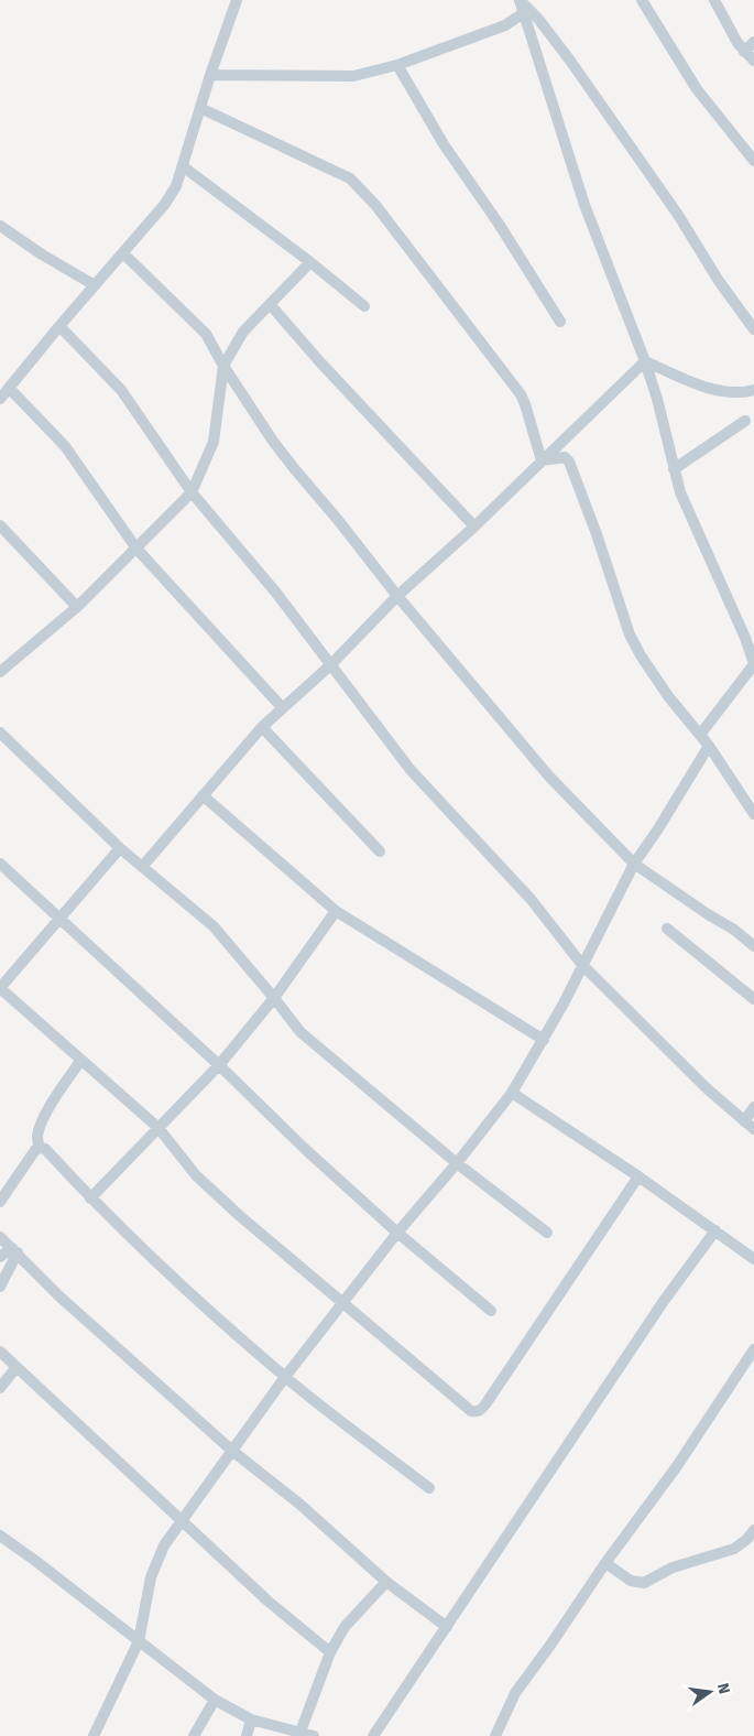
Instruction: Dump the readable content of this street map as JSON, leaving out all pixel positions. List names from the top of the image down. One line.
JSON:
{"north":"right"}
